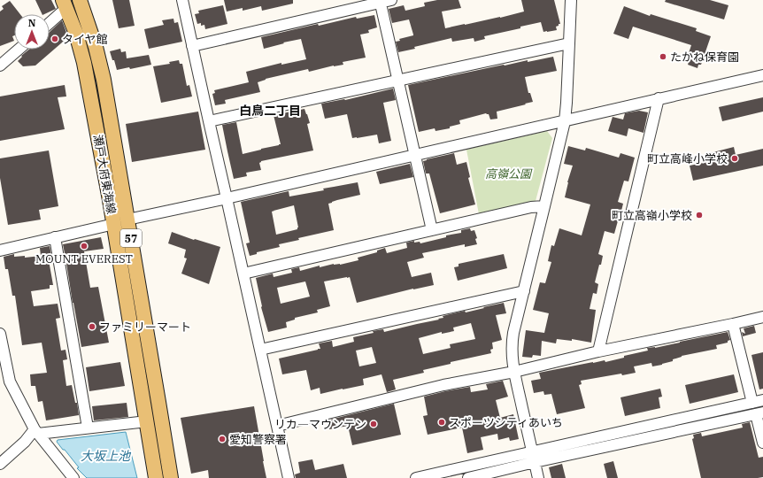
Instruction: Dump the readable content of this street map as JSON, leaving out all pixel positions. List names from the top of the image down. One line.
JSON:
{"streets":{"main road":["瀬戸大府東海線","57"]},"districts":["白鳥二丁目"],"water":["大坂上池"],"parks":["高嶺公園"],"places":["タイヤ館","たかね保育園","町立高峰小学校","町立高嶺小学校","MOUNT EVEREST","ファミリーマート","スポーツシティあいち","リカ―マウンテン","愛知警察署"],"north":"top"}
